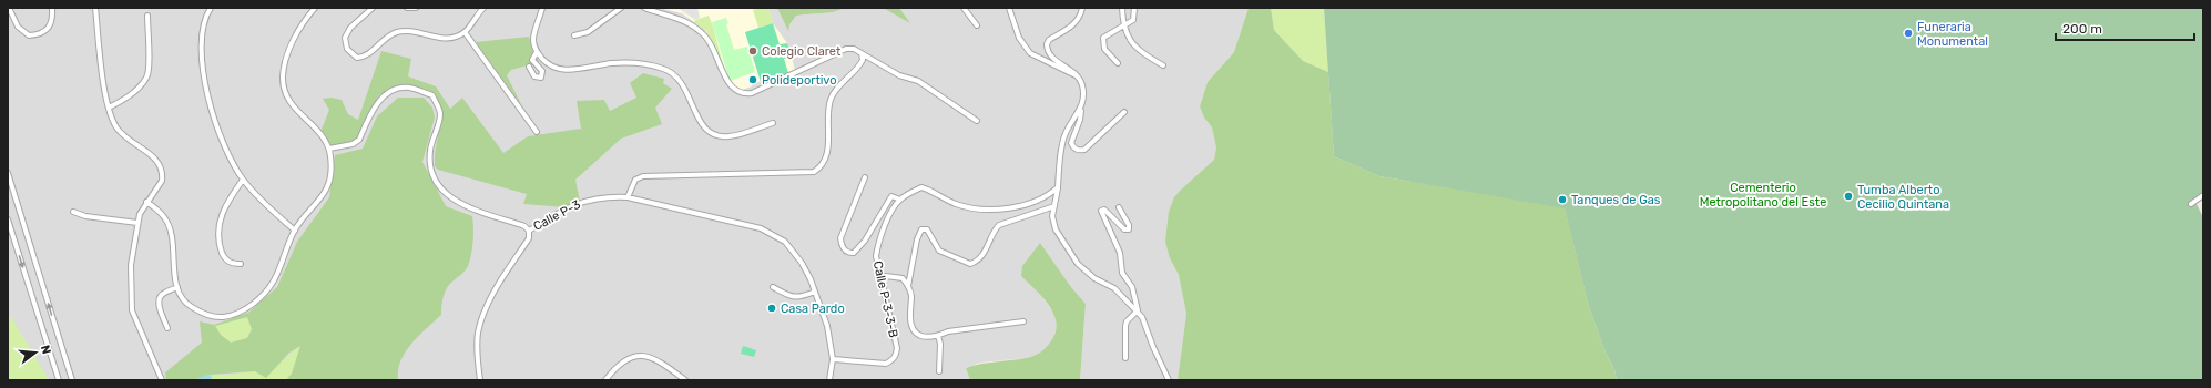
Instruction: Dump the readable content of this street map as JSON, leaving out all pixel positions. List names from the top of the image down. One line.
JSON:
{"streets":{"street":["Calle P-3","Calle P-3-3-B"]},"crossings":[["Calle P-3","Calle P-3-3-B"]],"parks":["Cementerio Metropolitano del Este"],"places":["Funeraria Monumental","Colegio Claret","Polideportivo","Tumba Alberto Cecilio Quintana","Tanques de Gas","Casa Pardo"],"scale_bar":"200 m","north":"right"}
